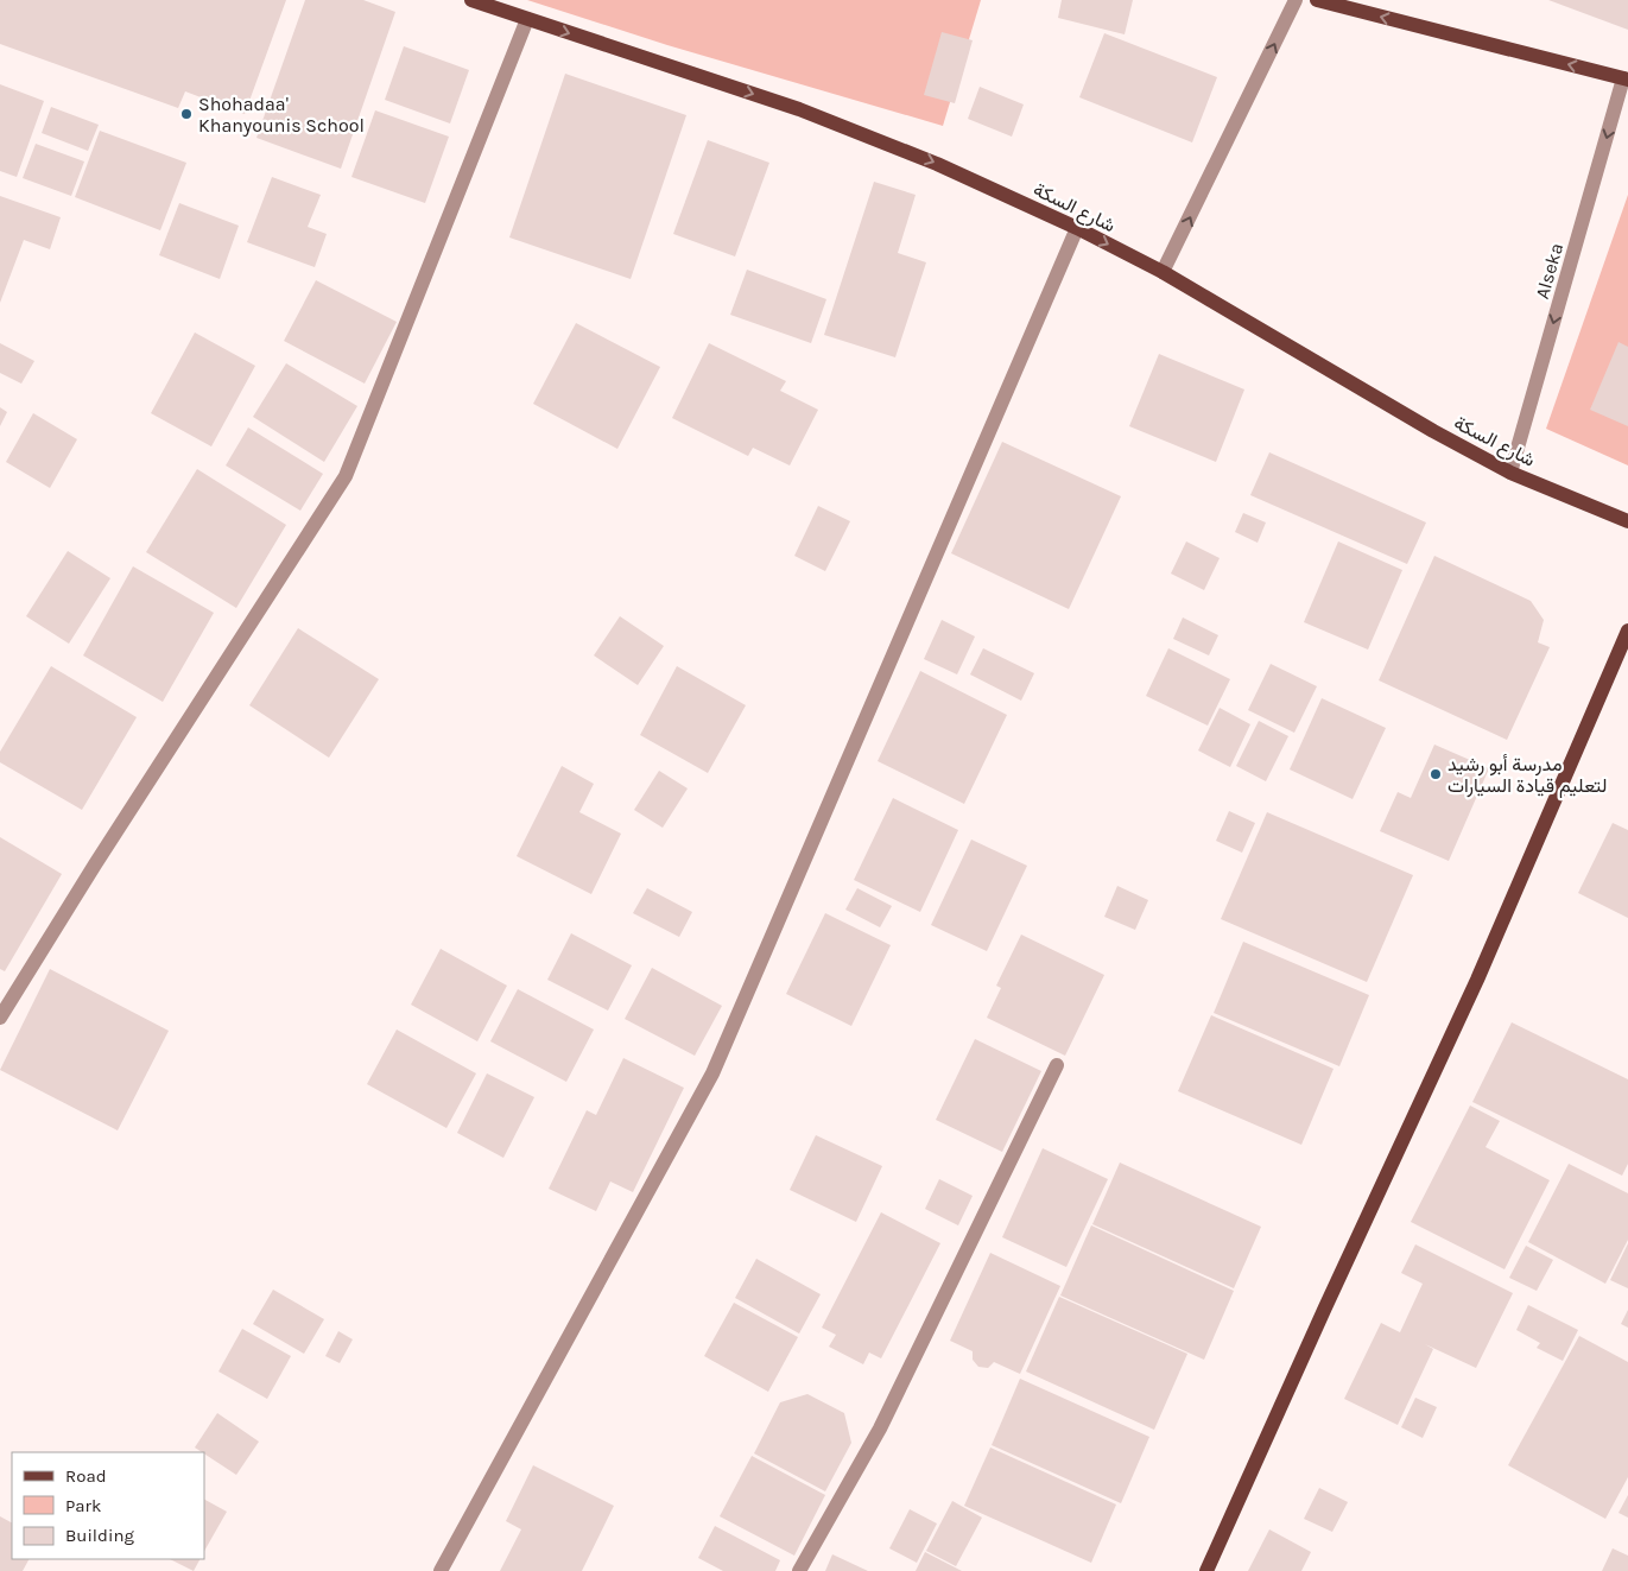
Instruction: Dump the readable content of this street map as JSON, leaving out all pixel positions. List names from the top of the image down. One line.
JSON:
{"streets":{"main road":["شارع السكة"],"street":["Alseka"]},"crossings":[["شارع السكة","Alseka"]],"one_way":["شارع السكة","Alseka"],"places":["Shohadaa' Khanyounis School","مدرسة أبو رشيد لتعليم قيادة السيارات"],"legend":["Road","Park","Building"]}
